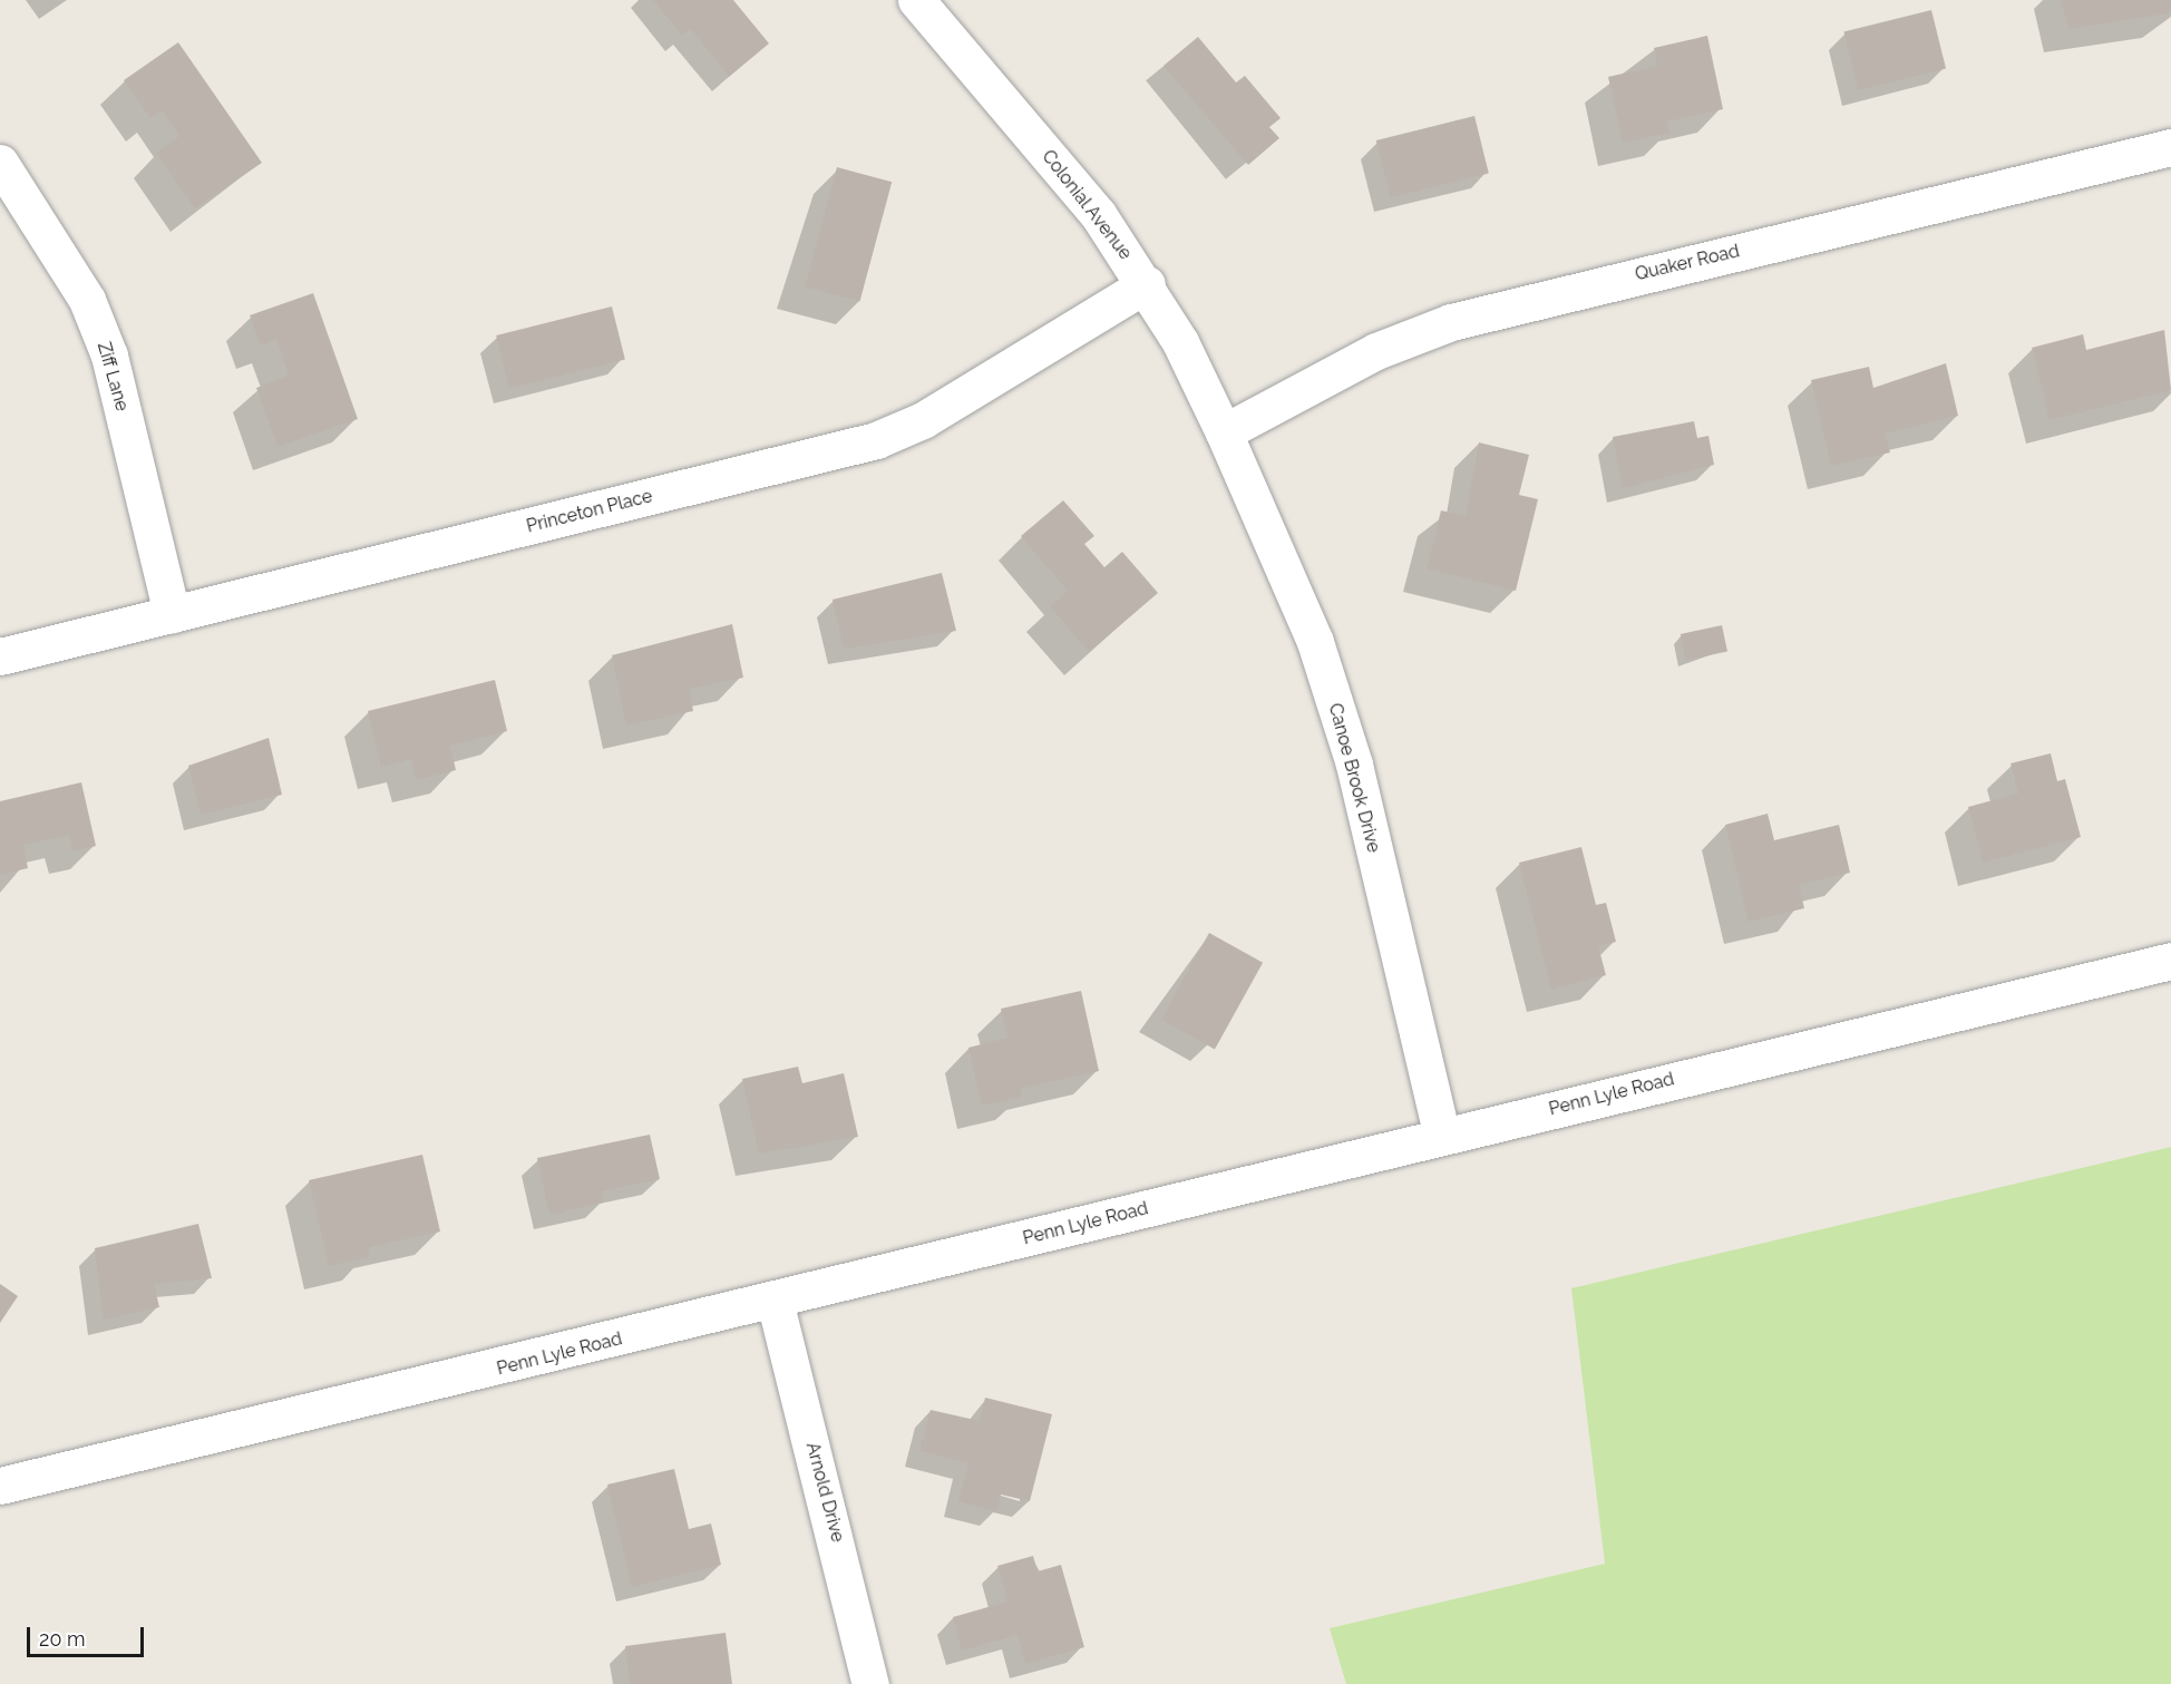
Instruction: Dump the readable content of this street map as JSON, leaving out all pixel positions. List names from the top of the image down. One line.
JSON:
{"streets":{"street":["Colonial Avenue","Quaker Road","Ziff Lane","Princeton Place","Canoe Brook Drive","Penn Lyle Road","Arnold Drive"]},"crossings":[["Colonial Avenue","Quaker Road"],["Colonial Avenue","Princeton Place"],["Colonial Avenue","Canoe Brook Drive"],["Quaker Road","Canoe Brook Drive"],["Ziff Lane","Princeton Place"],["Canoe Brook Drive","Penn Lyle Road"],["Penn Lyle Road","Arnold Drive"]],"scale_bar":"20 m"}
